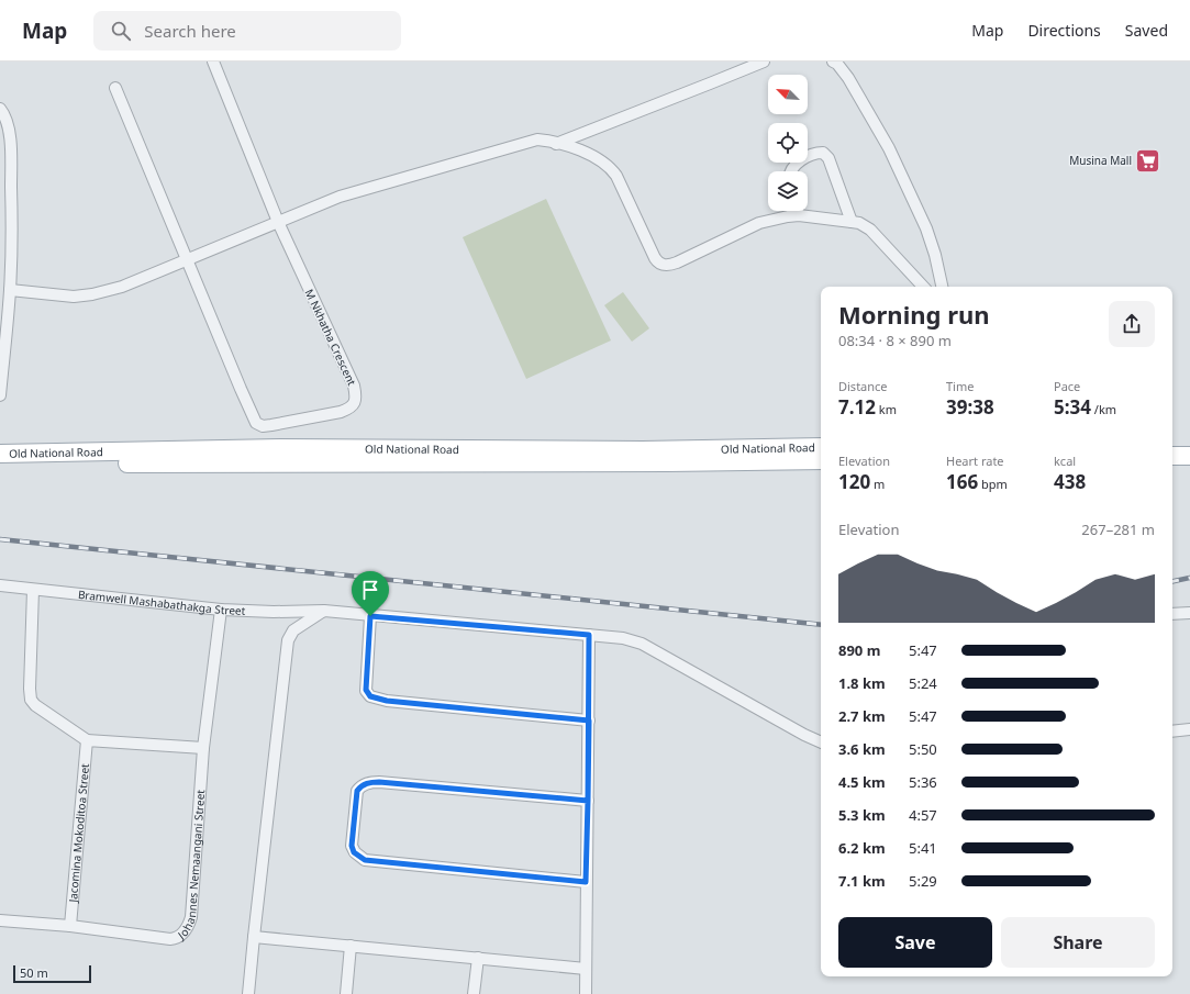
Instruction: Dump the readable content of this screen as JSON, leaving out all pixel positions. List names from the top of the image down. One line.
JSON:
{"streets":{"main road":["Old National Road"],"street":["M Nkhatha Crescent","Bramwell Mashabathakga Street","Jacomina Mokoditoa Street","Johannes Nemaangani Street"]},"crossings":[["Bramwell Mashabathakga Street","Johannes Nemaangani Street"],["Jacomina Mokoditoa Street","Johannes Nemaangani Street"]],"places":{"supermarket":["Musina Mall"]},"scale_bar":"50 m","north":"top left","page":{"header":"Map","search":"Search here","nav":["Map","Directions","Saved"],"heading":["Morning run","08:34 · 8 × 890 m"],"stats":[["Distance","7.12 km"],["Time","39:38"],["Pace","5:34 /km"],["Elevation","120 m"],["Heart rate","166 bpm"],["kcal","438"]],"chart":["Elevation","267–281 m"],"list":[{"name":"890 m","note":"5:47"},{"name":"1.8 km","note":"5:24"},{"name":"2.7 km","note":"5:47"},{"name":"3.6 km","note":"5:50"},{"name":"4.5 km","note":"5:36"},{"name":"5.3 km","note":"4:57"},{"name":"6.2 km","note":"5:41"},{"name":"7.1 km","note":"5:29"}],"buttons":["Save","Share"],"scale":"50 m"}}
